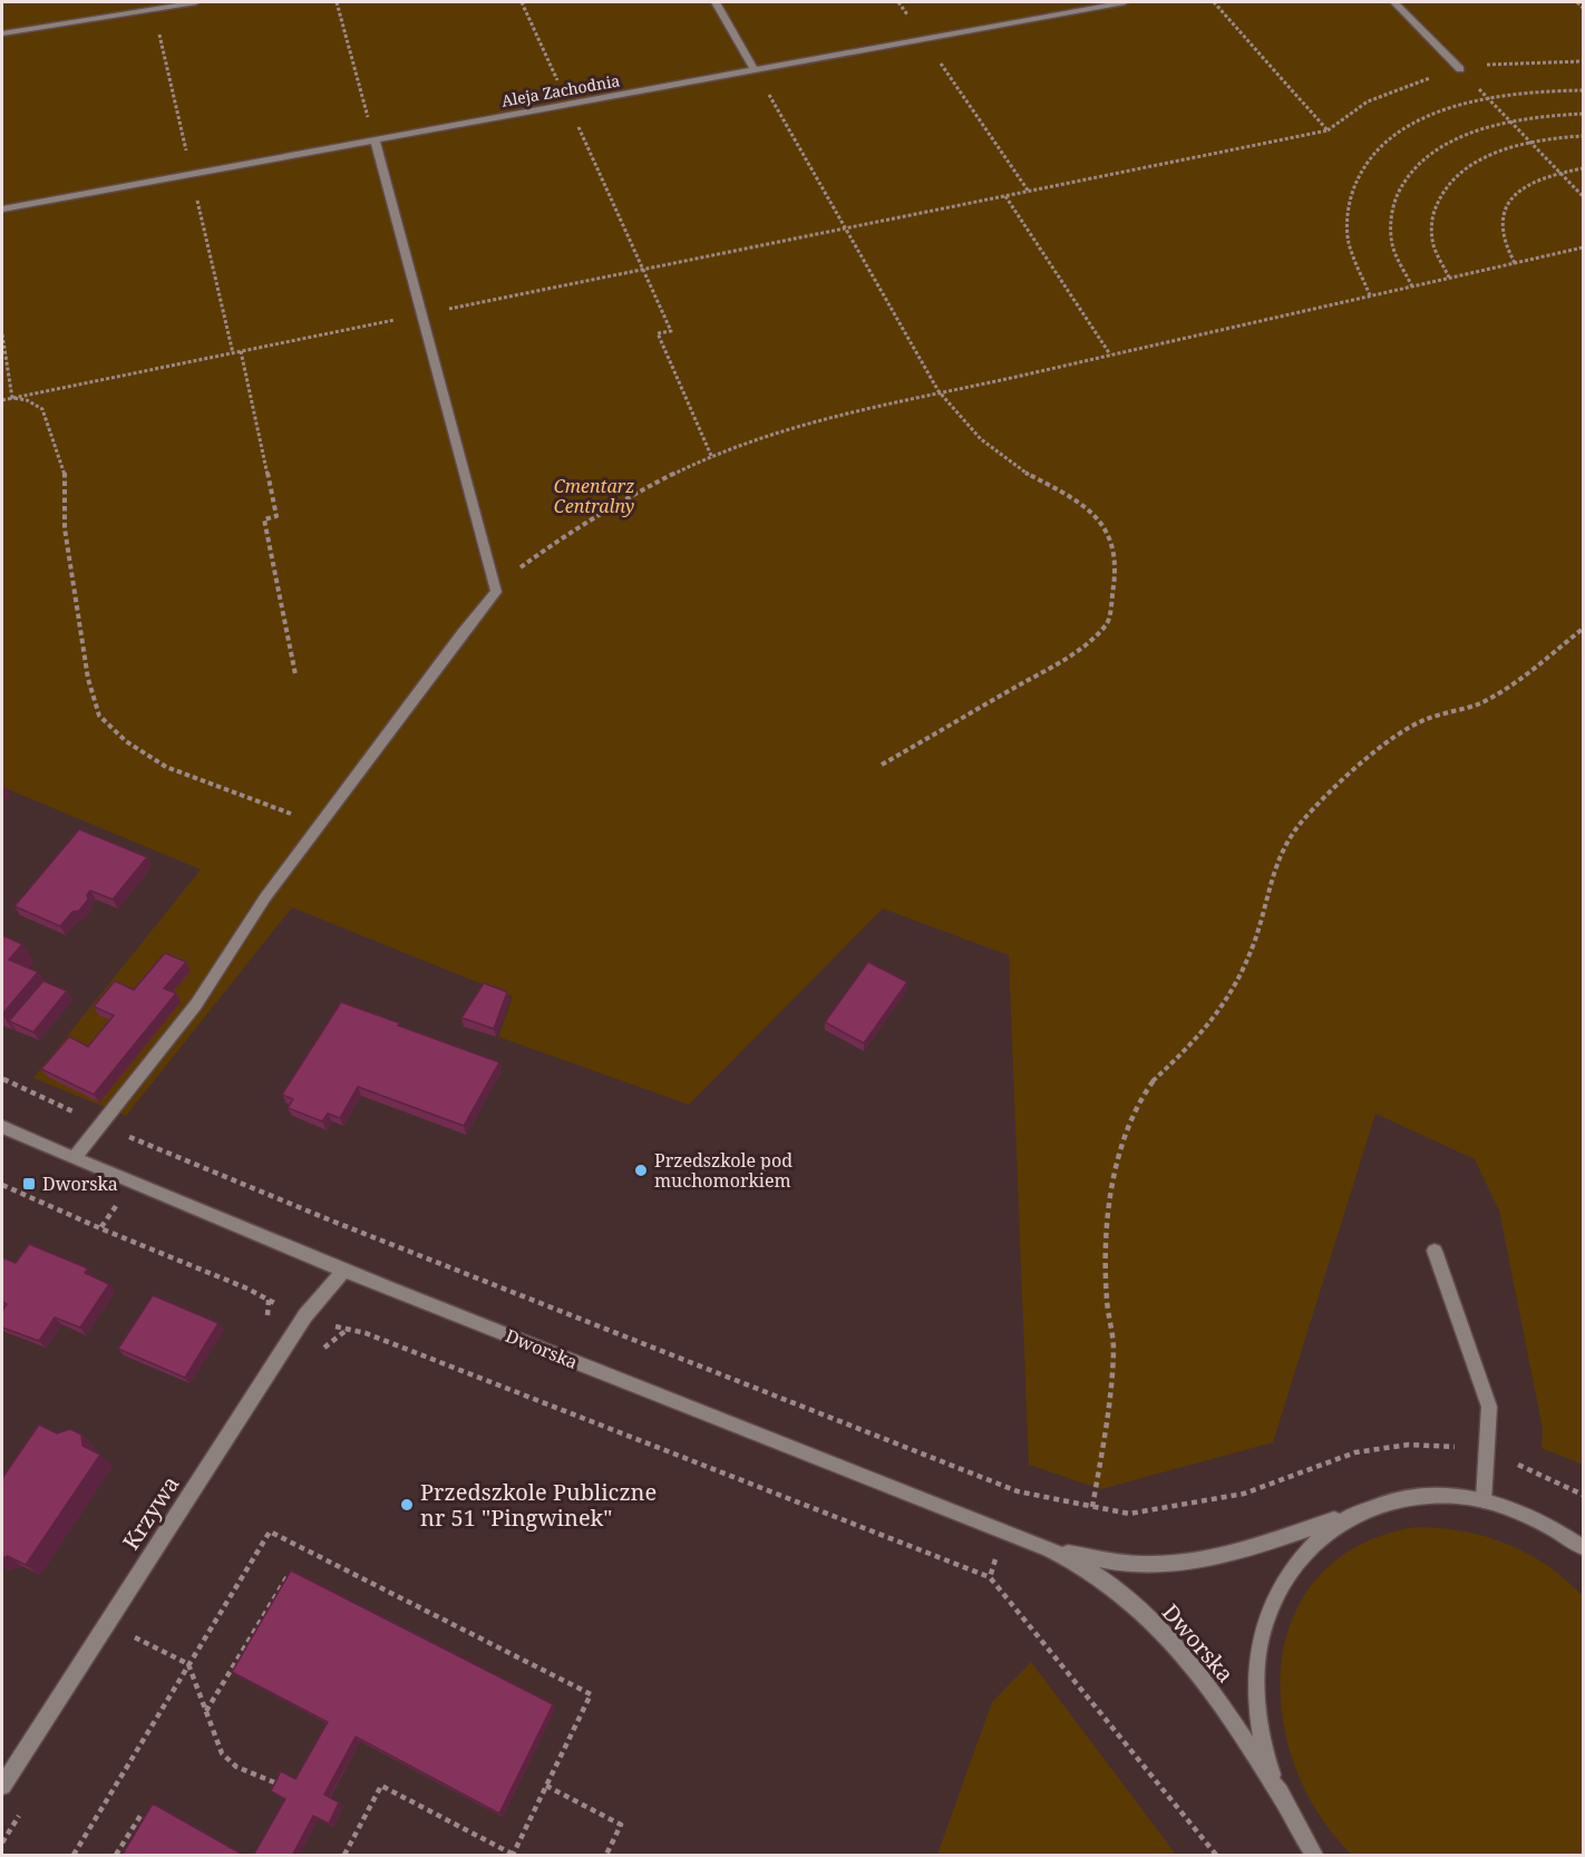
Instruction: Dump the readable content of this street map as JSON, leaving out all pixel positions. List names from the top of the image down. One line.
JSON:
{"streets":{"street":["Aleja Zachodnia","Dworska","Krzywa"]},"crossings":[["Dworska","Krzywa"]],"parks":["Cmentarz Centralny"],"places":{"other":["Przedszkole pod muchomorkiem","Przedszkole Publiczne nr 51 \"Pingwinek\""],"transit":["Dworska"]}}
